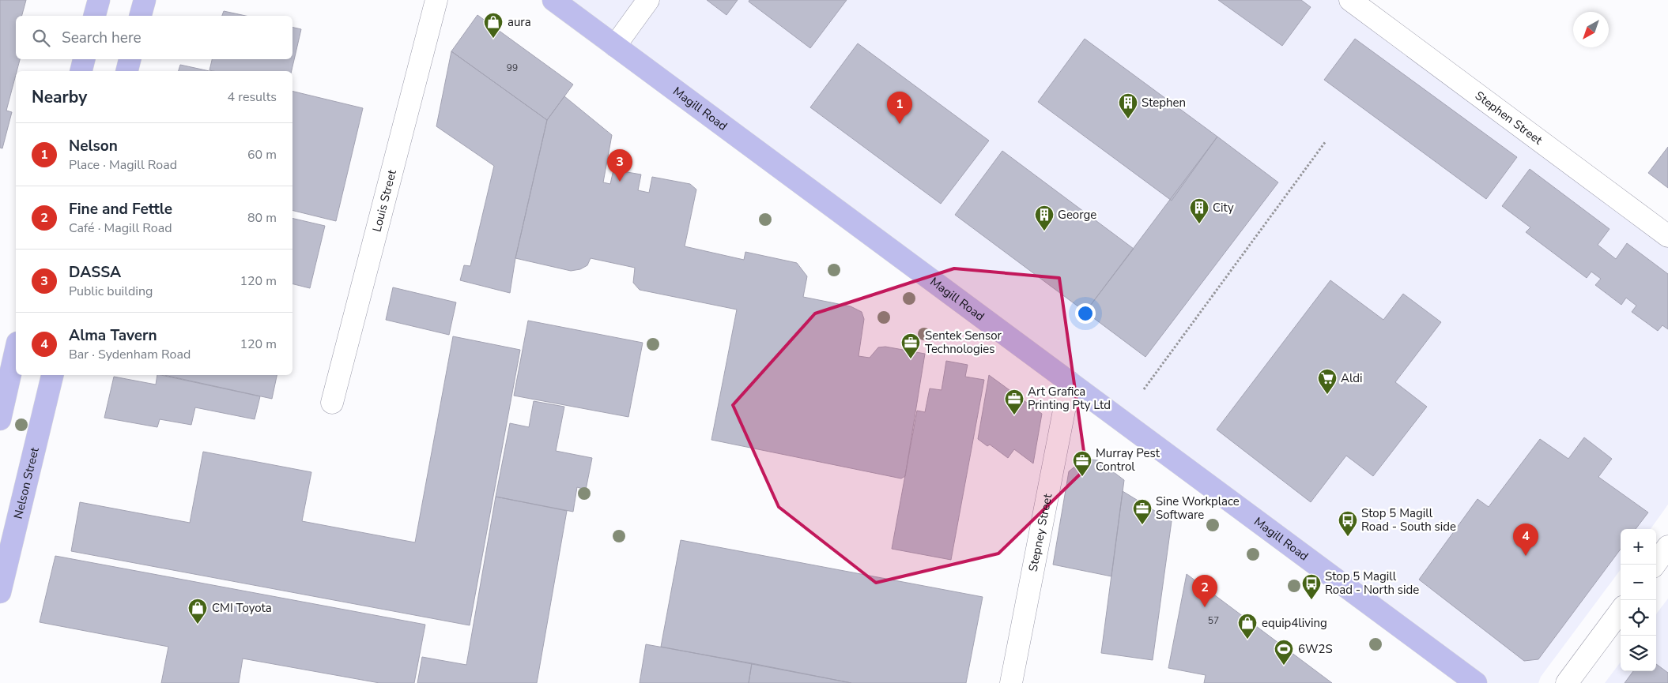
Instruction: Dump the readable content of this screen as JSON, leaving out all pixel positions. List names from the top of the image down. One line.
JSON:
{"streets":{"main road":["Magill Road","Nelson Street"],"street":["Stephen Street","Louis Street","Stepney Street"]},"crossings":[["Magill Road","Stepney Street"]],"places":{"shop":["aura","CMI Toyota","equip4living"],"building":["Stephen","City","George"],"office":["Sentek Sensor Technologies","Art Grafica Printing Pty Ltd","Murray Pest Control","Sine Workplace Software"],"supermarket":["Aldi"],"bus stop":["Stop 5 Magill Road - South side","Stop 5 Magill Road - North side"],"sports":["6W2S"]},"house_numbers":["99","57"],"north":"bottom left","page":{"search":"Search here","heading":["Nearby","4 results"],"pins":["1","3","4","2"],"list":[{"mark":"1","name":"Nelson","note":"Place · Magill Road","value":"60 m"},{"mark":"2","name":"Fine and Fettle","note":"Café · Magill Road","value":"80 m"},{"mark":"3","name":"DASSA","note":"Public building","value":"120 m"},{"mark":"4","name":"Alma Tavern","note":"Bar · Sydenham Road","value":"120 m"}],"map_buttons":["+","−"]}}
